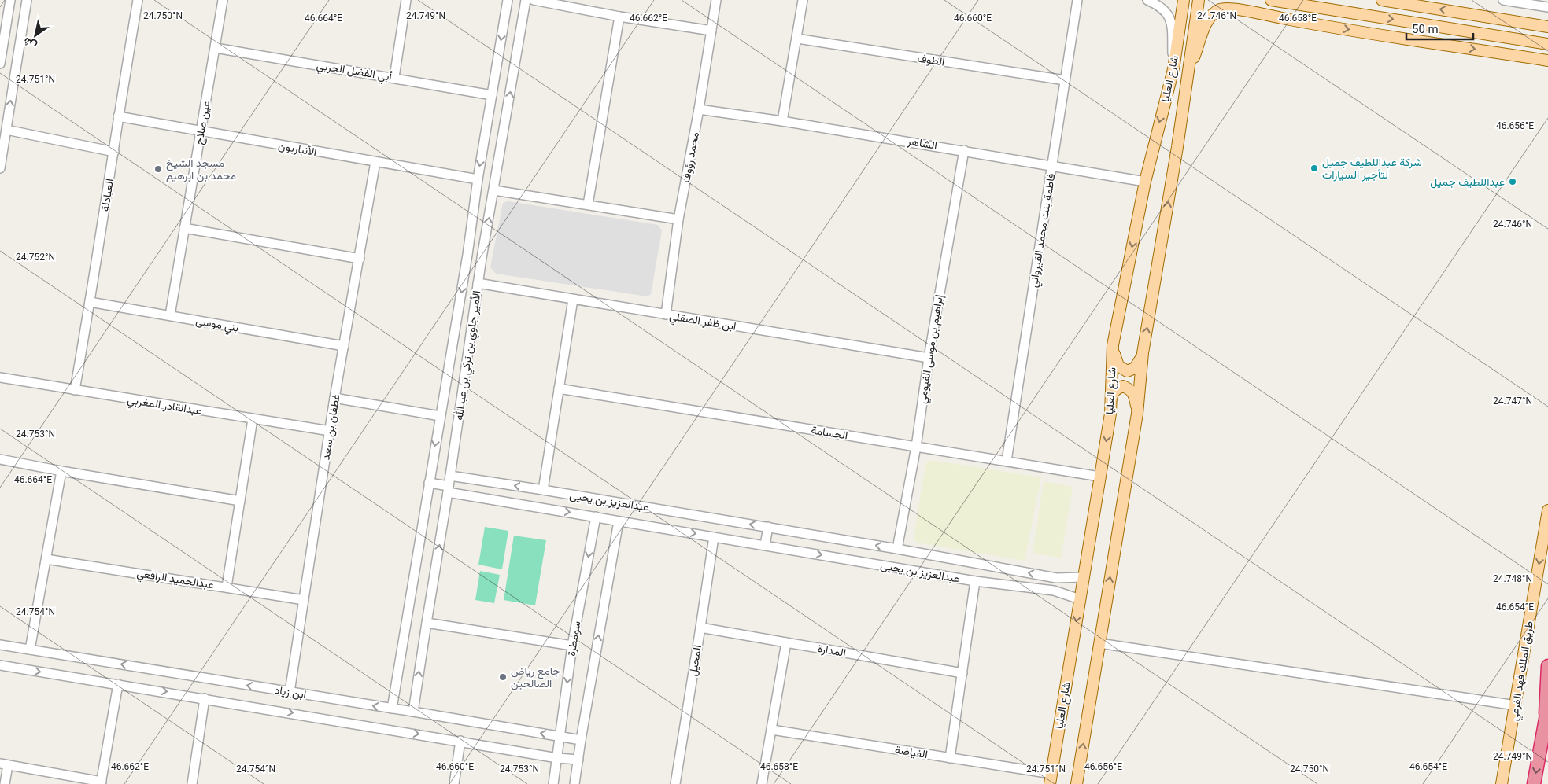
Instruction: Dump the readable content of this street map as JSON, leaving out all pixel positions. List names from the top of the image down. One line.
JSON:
{"streets":{"main road":["شارع العليا","طريق الملك فهد الفرعي"],"street":["الطوف","أبي الفضل الحربي","عين صلاح","الشاهر","الأنباريون","محمد رؤوف","العبادلة","فاطمة بنت محمد القيرواني","ابن ظفر الصقلي","بني موسى","إبراهيم بن موسى الفيومي","الأمير جلوي بن تركي بن عبدالله","عبدالقادر المغربي","غطفان بن سعد","الحسامة","عبدالعزيز بن يحيى","عبدالحميد الرافعي","سومطرة","المدارة","المخيل","ابن زياد","الفياضة"]},"crossings":[["الطوف","فاطمة بنت محمد القيرواني"],["أبي الفضل الحربي","عين صلاح"],["أبي الفضل الحربي","الأمير جلوي بن تركي بن عبدالله"],["شارع العليا","الشاهر"],["شارع العليا","الحسامة"],["شارع العليا","عبدالعزيز بن يحيى"],["شارع العليا","الفياضة"],["عين صلاح","الأنباريون"],["عين صلاح","بني موسى"],["الشاهر","محمد رؤوف"],["الشاهر","فاطمة بنت محمد القيرواني"],["الشاهر","إبراهيم بن موسى الفيومي"],["الأنباريون","العبادلة"],["الأنباريون","الأمير جلوي بن تركي بن عبدالله"],["الأنباريون","غطفان بن سعد"],["محمد رؤوف","ابن ظفر الصقلي"],["العبادلة","بني موسى"],["العبادلة","عبدالقادر المغربي"],["فاطمة بنت محمد القيرواني","الحسامة"],["ابن ظفر الصقلي","إبراهيم بن موسى الفيومي"],["ابن ظفر الصقلي","الأمير جلوي بن تركي بن عبدالله"],["بني موسى","غطفان بن سعد"],["إبراهيم بن موسى الفيومي","الحسامة"],["إبراهيم بن موسى الفيومي","عبدالعزيز بن يحيى"],["الأمير جلوي بن تركي بن عبدالله","عبدالعزيز بن يحيى"],["الأمير جلوي بن تركي بن عبدالله","ابن زياد"],["عبدالقادر المغربي","غطفان بن سعد"],["غطفان بن سعد","عبدالحميد الرافعي"],["غطفان بن سعد","ابن زياد"],["عبدالعزيز بن يحيى","سومطرة"],["عبدالعزيز بن يحيى","المخيل"],["سومطرة","ابن زياد"],["المدارة","المخيل"]],"one_way":["طريق الملك فهد الفرعي"],"places":["شركة عبداللطيف جميل لتأجير السيارات","مسجد الشيخ محمد بن ابرهيم","عبداللطيف جميل","جامع رياض الصالحين"],"scale_bar":"50 m","north":"bottom left","coordinates":["24.750°N","24.749°N","24.746°N","46.664°E","46.662°E","46.660°E","46.658°E","24.751°N","46.656°E","24.752°N","24.747°N","24.753°N","24.748°N","46.654°E","24.754°N"]}
